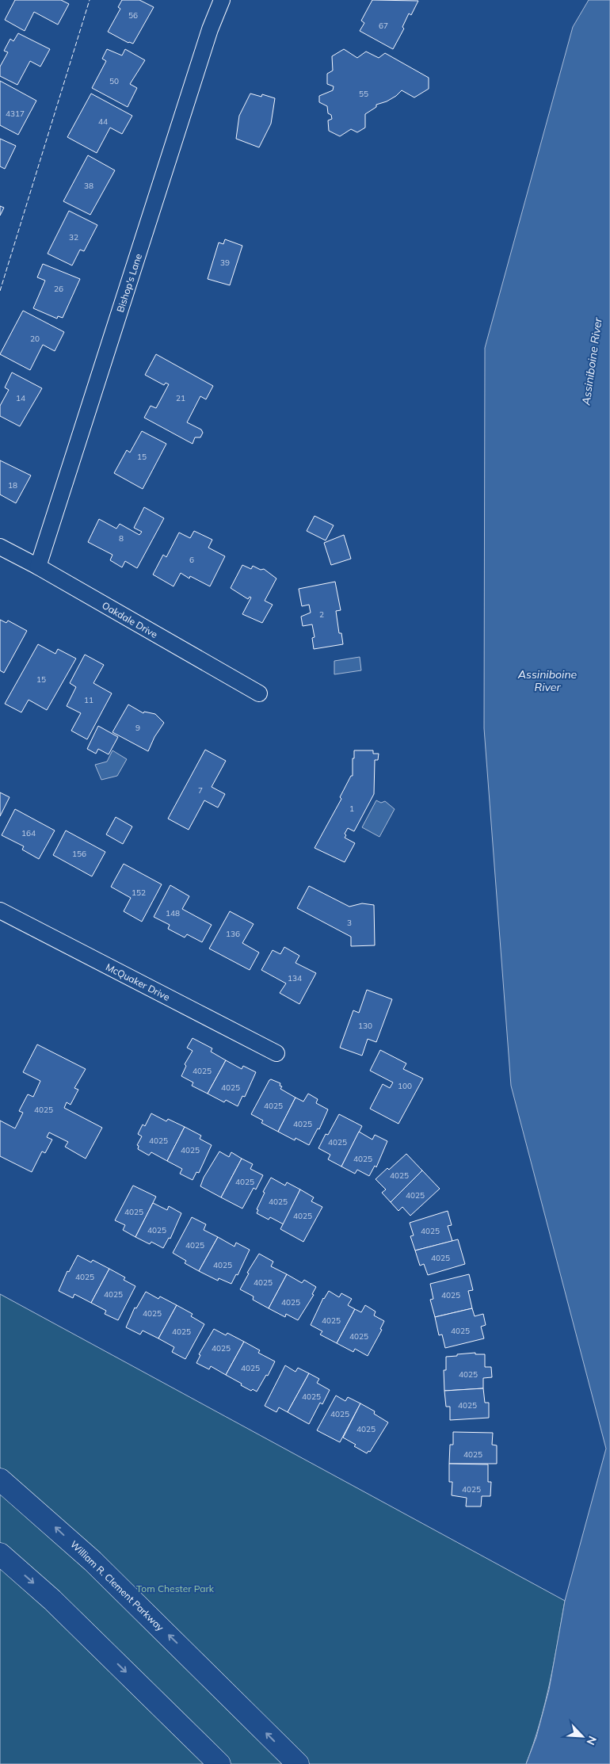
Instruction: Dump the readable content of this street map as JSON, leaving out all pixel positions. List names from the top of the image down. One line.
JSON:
{"streets":{"main road":["William R. Clement Parkway"],"street":["Bishop's Lane","Oakdale Drive","McQuaker Drive"]},"crossings":[["Bishop's Lane","Oakdale Drive"]],"water":["Assiniboine River"],"parks":["Tom Chester Park"],"house_numbers":["56","67","50","55","4317","44","38","32","39","26","20","14","21","15","18","8","6","2","15","11","9","7","1","164","156","152","148","3","136","134","130","4025","100","4025","4025","4025","4025","4025","4025","4025","4025","4025","4025","4025","4025","4025","4025","4025","4025","4025","4025","4025","4025","4025","4025","4025","4025","4025","4025","4025","4025","4025","4025","4025","4025","4025","4025","4025","4025","4025","4025"],"north":"bottom right"}
